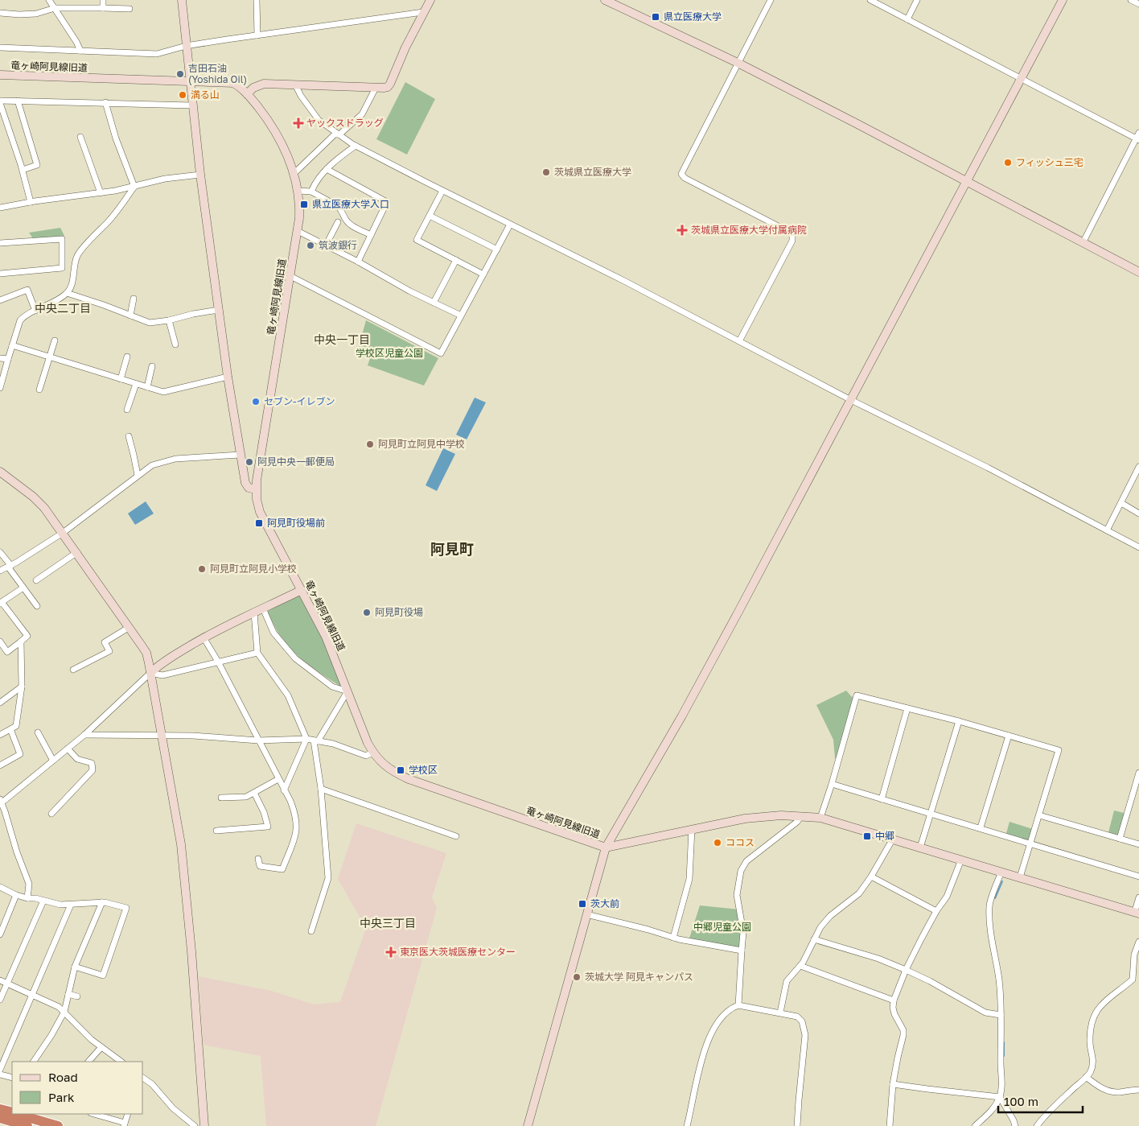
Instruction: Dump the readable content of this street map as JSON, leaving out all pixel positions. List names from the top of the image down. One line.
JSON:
{"streets":{"street":["竜ヶ崎阿見線旧道"]},"districts":["中央二丁目","中央一丁目","阿見町","中央三丁目"],"parks":["学校区児童公園","中郷児童公園"],"places":{"transit":["県立医療大学","県立医療大学入口","阿見町役場前","学校区","中郷","茨大前"],"other":["吉田石油 (Yoshida Oil)","満る山","フィッシュ三宅","茨城県立医療大学","筑波銀行","セブン-イレブン","阿見町立阿見中学校","阿見中央一郵便局","阿見町立阿見小学校","阿見町役場","ココス","茨城大学 阿見キャンパス"],"health":["ヤックスドラッグ","茨城県立医療大学付属病院","東京医大茨城医療センター"]},"legend":["Road","Park"],"scale_bar":"100 m"}
